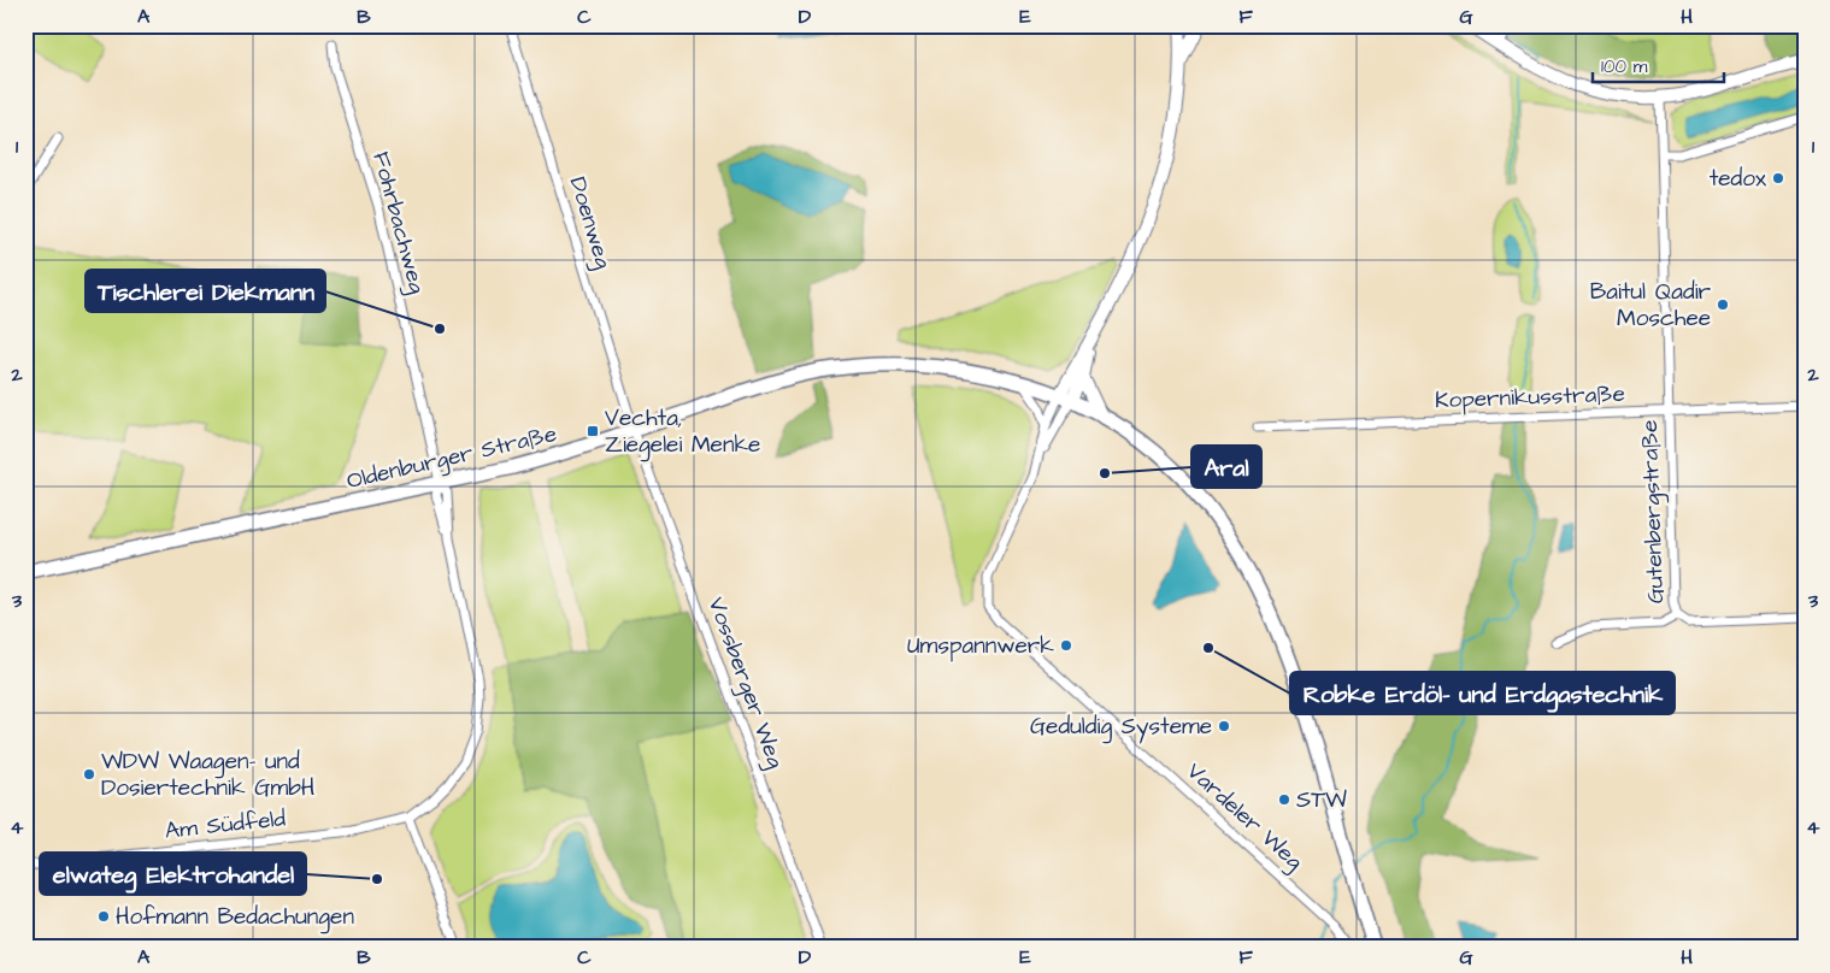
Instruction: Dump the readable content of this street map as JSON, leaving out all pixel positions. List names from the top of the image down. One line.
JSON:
{"streets":{"main road":["Oldenburger Straße"],"street":["Fohrbachweg","Doenweg","Kopernikusstraße","Gutenbergstraße","Vossberger Weg","Vardeler Weg","Am Südfeld"]},"crossings":[["Fohrbachweg","Oldenburger Straße"],["Fohrbachweg","Am Südfeld"],["Doenweg","Oldenburger Straße"],["Doenweg","Vossberger Weg"],["Kopernikusstraße","Gutenbergstraße"],["Oldenburger Straße","Vossberger Weg"],["Oldenburger Straße","Vardeler Weg"],["Oldenburger Straße","Am Südfeld"]],"places":{"other":["tedox","Baitul Qadir Moschee","Tischlerei Diekmann","Aral","Umspannwerk","Robke Erdöl- und Erdgastechnik","Geduldig Systeme","WDW Waagen- und Dosiertechnik GmbH","STW","elwateg Elektrohandel","Hofmann Bedachungen"],"transit":["Vechta, Ziegelei Menke"]},"scale_bar":"100 m","grid":{"columns":["A","B","C","D","E","F","G","H"],"rows":["1","2","3","4"]}}
